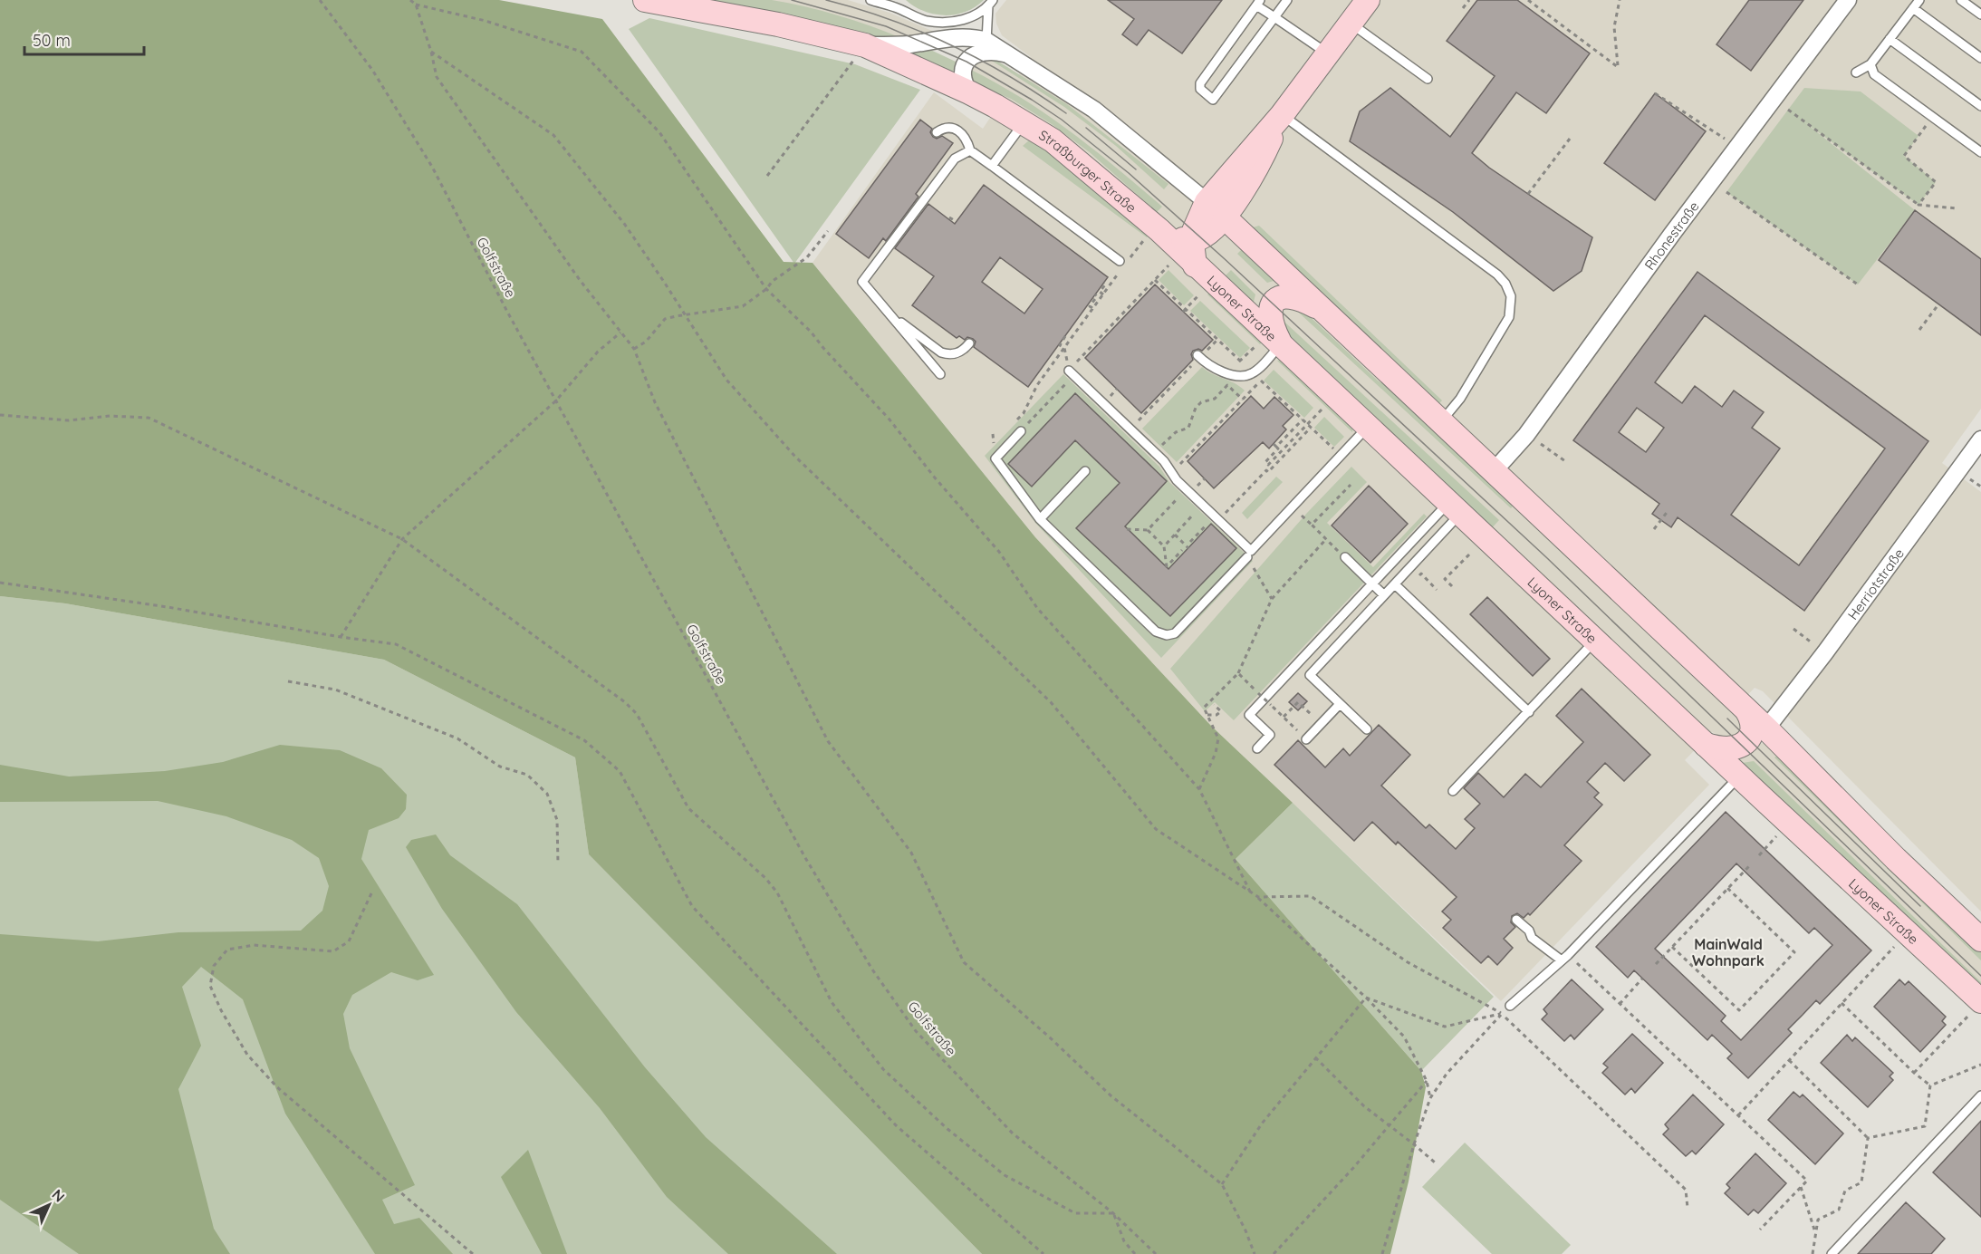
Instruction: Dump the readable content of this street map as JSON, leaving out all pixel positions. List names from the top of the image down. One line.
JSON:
{"streets":{"main road":["Straßburger Straße","Lyoner Straße"],"street":["Rhonestraße","Herriotstraße"],"path":["Golfstraße"]},"crossings":[["Straßburger Straße","Lyoner Straße"]],"districts":["MainWald Wohnpark"],"scale_bar":"50 m","north":"top right"}
